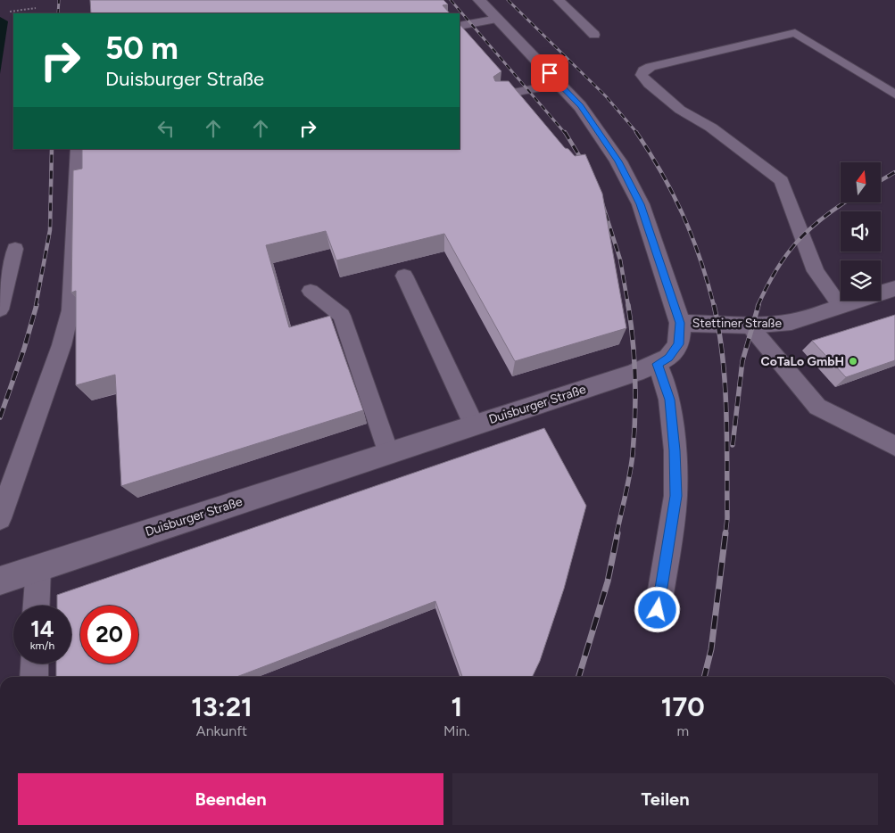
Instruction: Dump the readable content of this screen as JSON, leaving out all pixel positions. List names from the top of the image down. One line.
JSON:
{"streets":{"street":["Stettiner Straße","Duisburger Straße"]},"crossings":[["Stettiner Straße","Duisburger Straße"]],"places":["CoTaLo GmbH"],"north":"top","page":{"turn":["50 m","Duisburger Straße"],"speed":"14 km/h","limit":"20","eta":["13:21","Ankunft","1","Min.","170","m"],"buttons":["Beenden","Teilen"]}}
